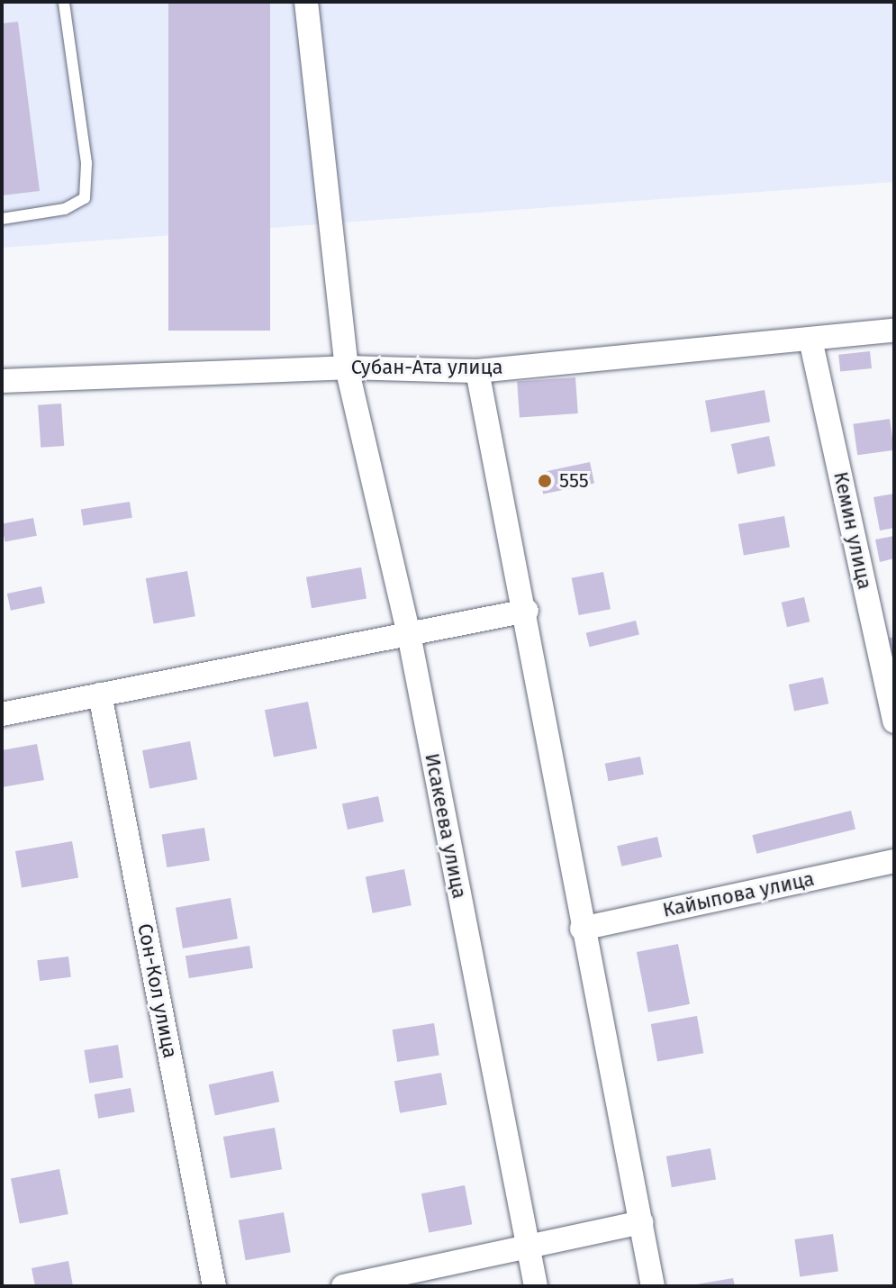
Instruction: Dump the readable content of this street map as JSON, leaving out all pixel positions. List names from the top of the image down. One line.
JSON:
{"streets":{"street":["Субан-Ата улица","Кемин улица","Исакеева улица","Кайыпова улица","Сон-Кол улица"]},"crossings":[["Субан-Ата улица","Кемин улица"],["Субан-Ата улица","Исакеева улица"]],"places":["555"]}
